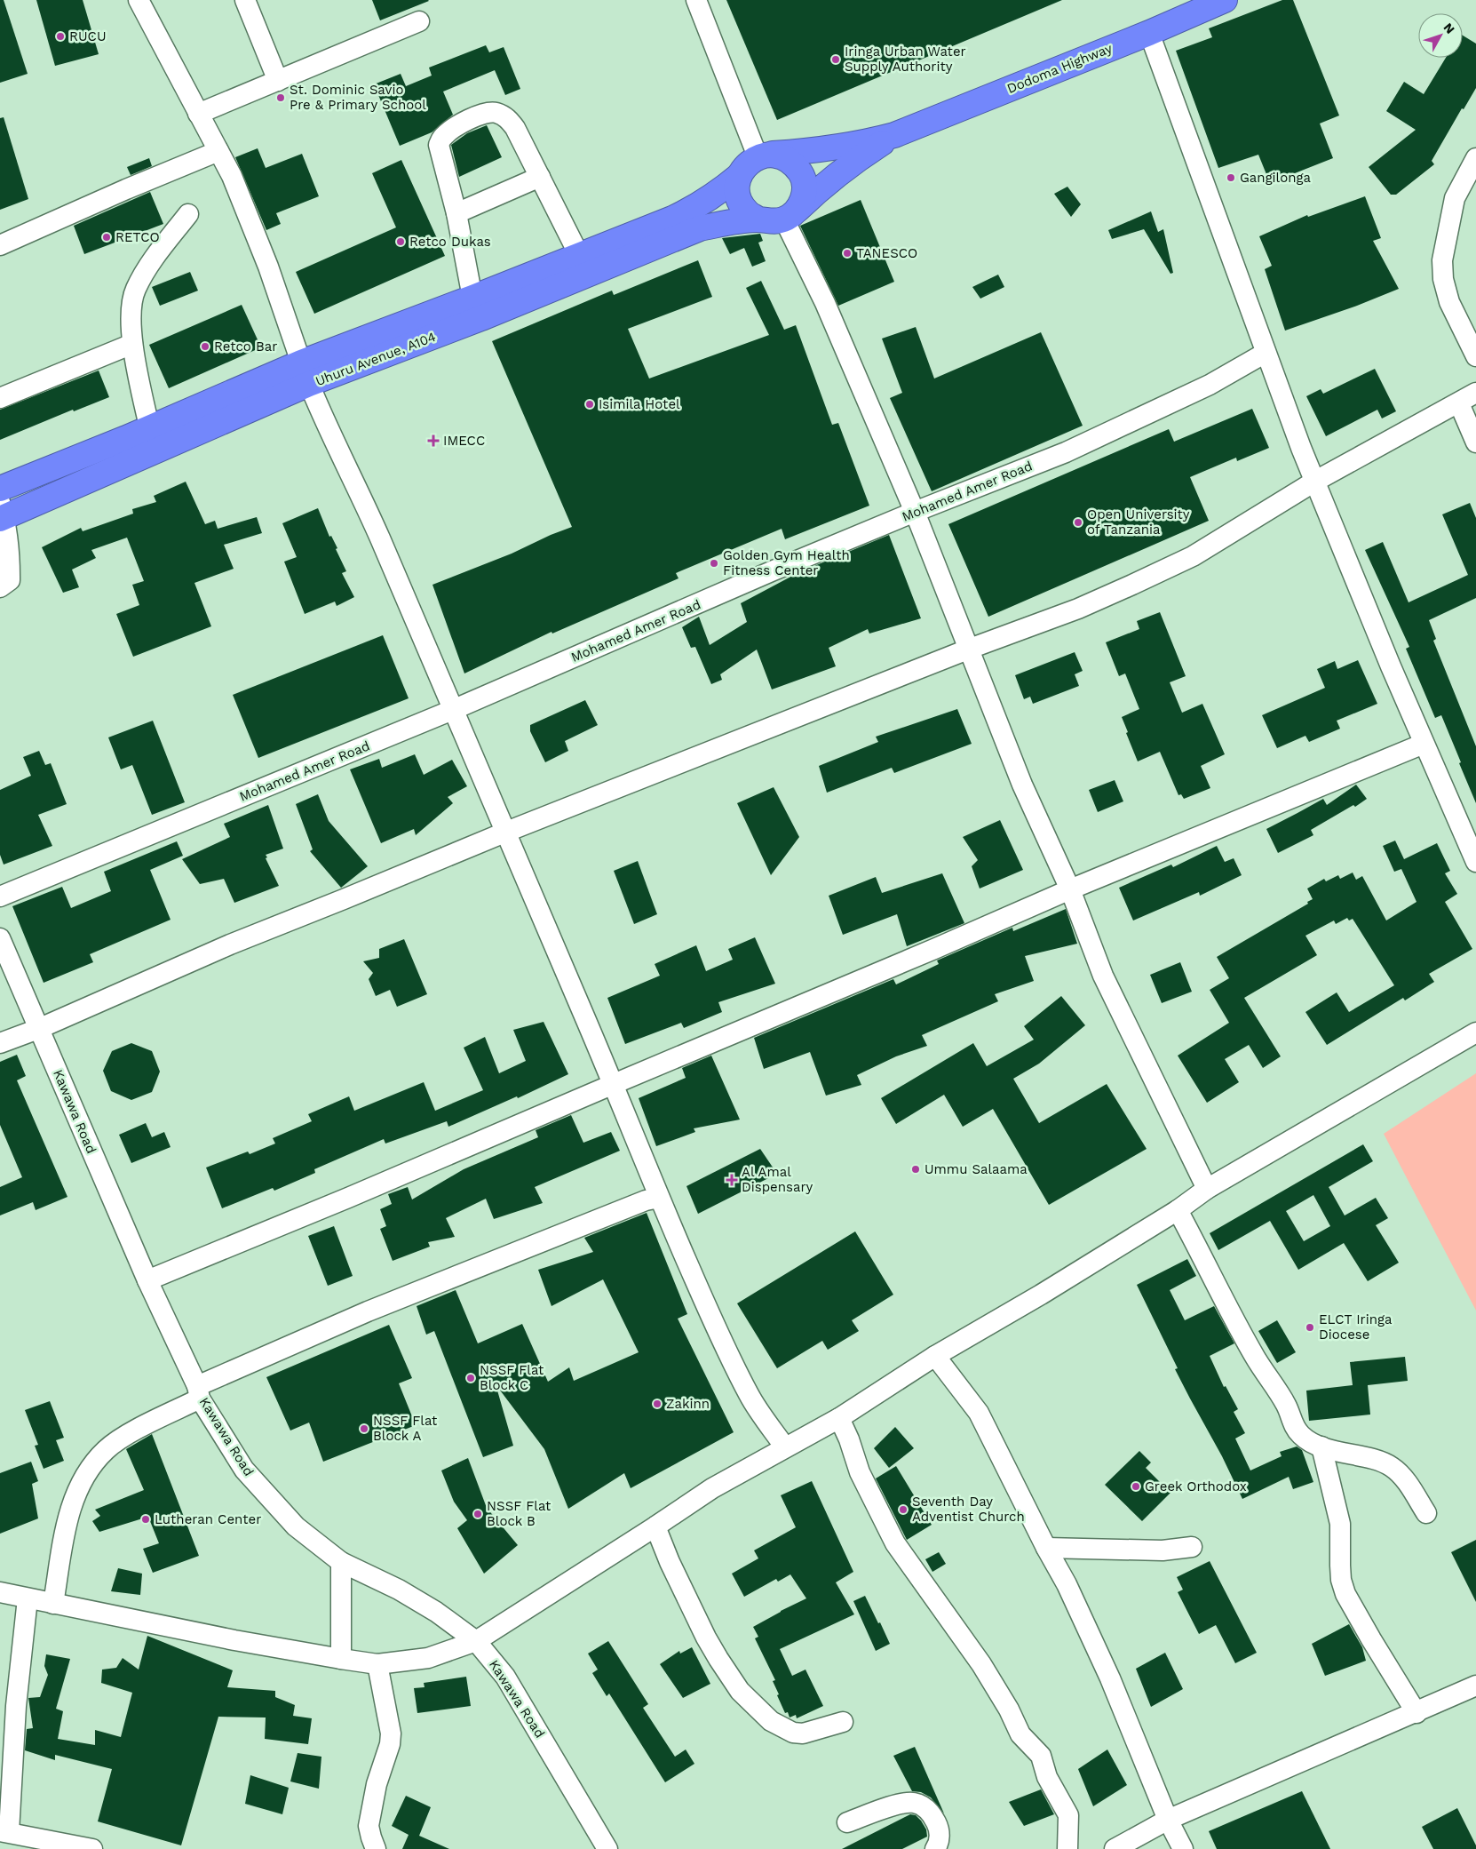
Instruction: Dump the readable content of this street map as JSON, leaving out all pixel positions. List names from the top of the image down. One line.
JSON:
{"streets":{"highway":["Dodoma Highway","Uhuru Avenue, A104"],"street":["Mohamed Amer Road","Kawawa Road"]},"places":{"other":["RUCU","Iringa Urban Water Supply Authority","St. Dominic Savio Pre & Primary School","Gangilonga","RETCO","Retco Dukas","TANESCO","Retco Bar","Isimila Hotel","Open University of Tanzania","Golden Gym Health Fitness Center","Ummu Salaama","ELCT Iringa Diocese","NSSF Flat Block C","Zakinn","NSSF Flat Block A","Greek Orthodox","Seventh Day Adventist Church","NSSF Flat Block B","Lutheran Center"],"health":["IMECC","Al Amal Dispensary"]},"north":"top right"}
